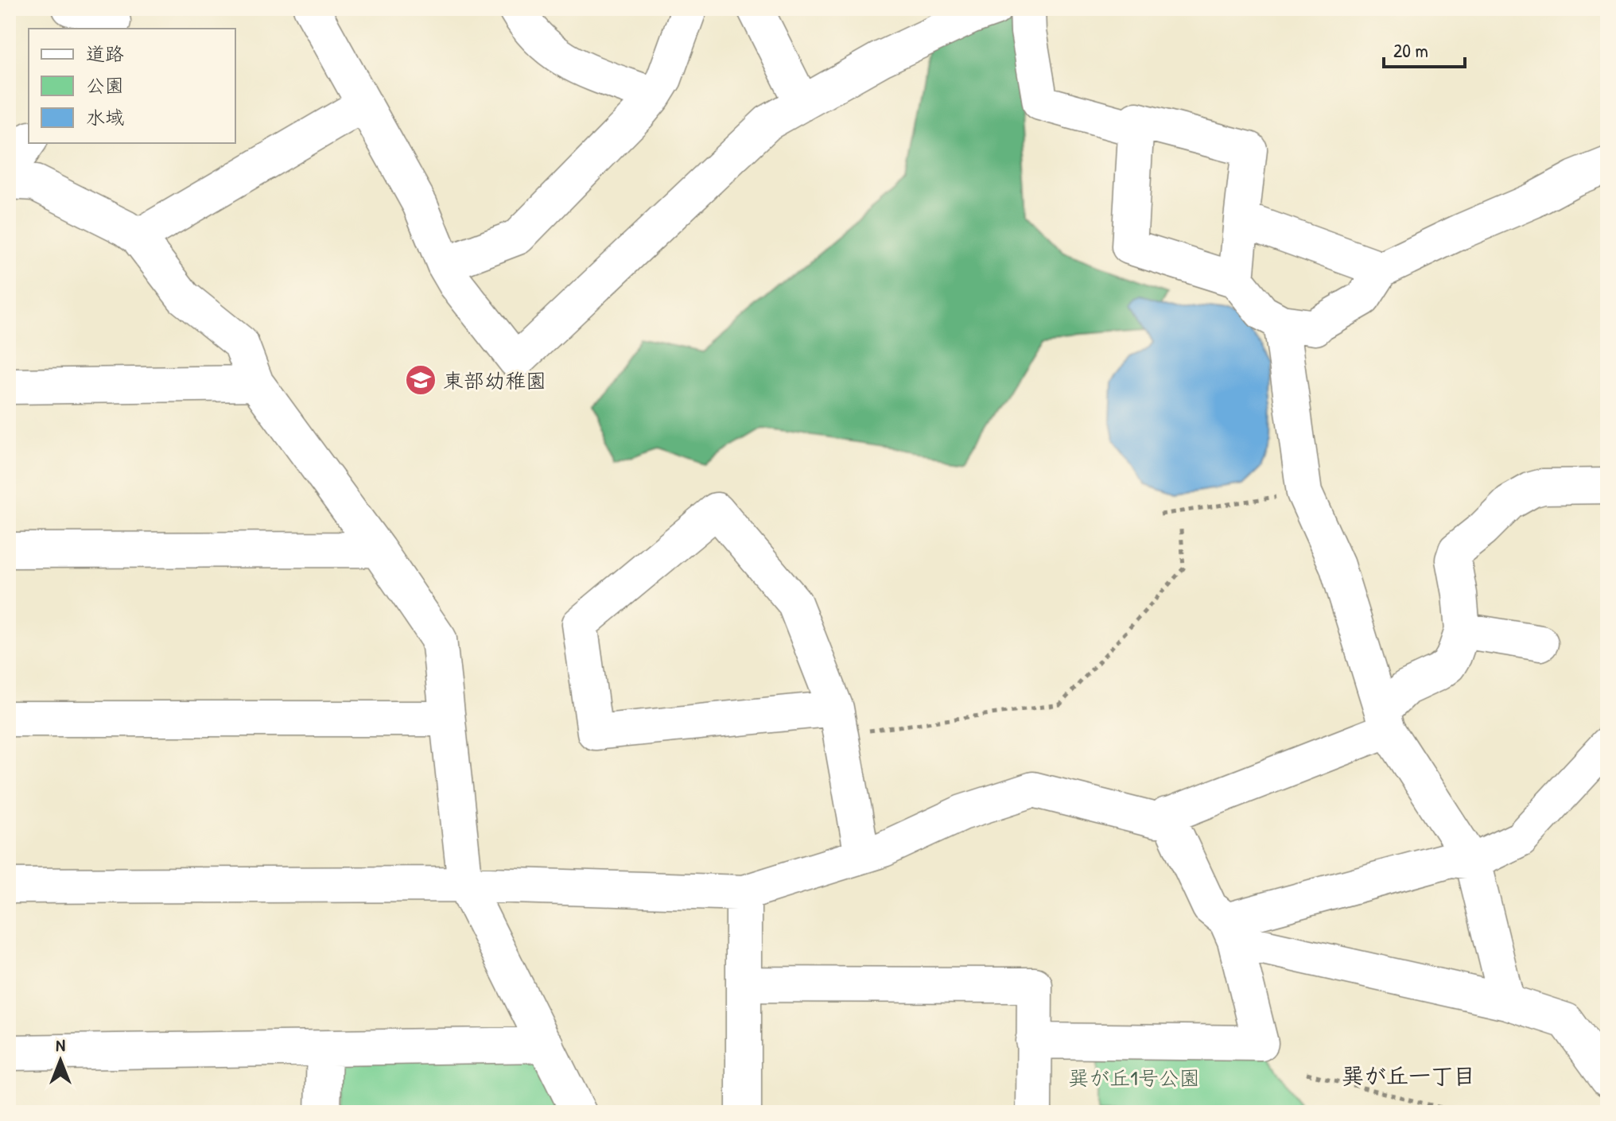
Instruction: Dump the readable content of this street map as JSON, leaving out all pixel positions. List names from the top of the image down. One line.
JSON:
{"districts":["巽が丘一丁目"],"parks":["巽が丘1号公園"],"places":{"school or university":["東部幼稚園"]},"legend":["道路","公園","水域"],"scale_bar":"20 m","north":"top"}
